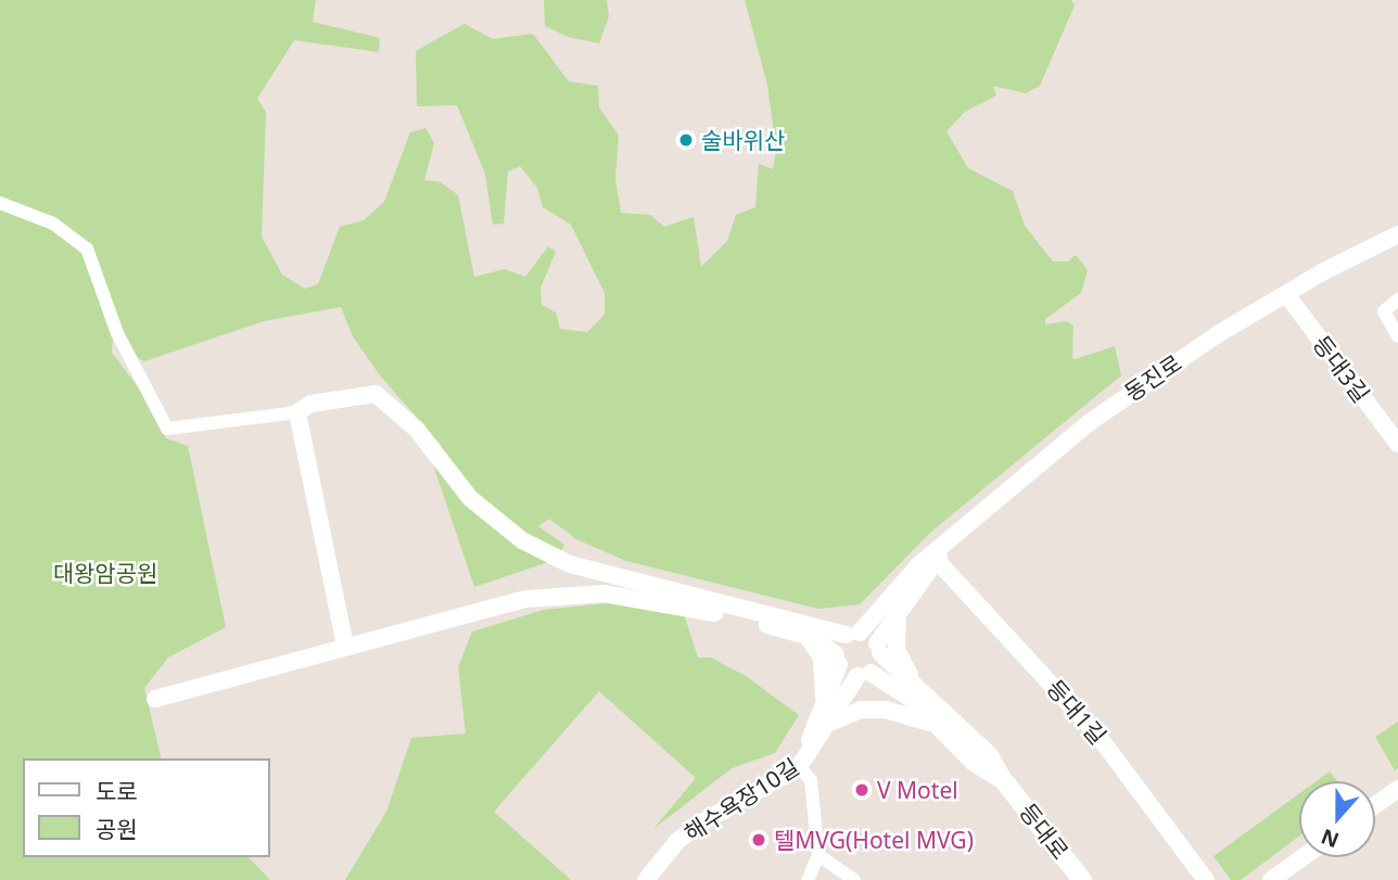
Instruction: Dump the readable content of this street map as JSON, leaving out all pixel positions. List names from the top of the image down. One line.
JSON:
{"streets":{"main road":["등대로"],"street":["등대3길","동진로","등대1길","해수욕장10길"]},"crossings":[["등대3길","동진로"],["동진로","등대1길"]],"parks":["대왕암공원"],"places":["술바위산","V Motel","텔MVG(Hotel MVG)"],"legend":["도로","공원"],"north":"bottom"}
